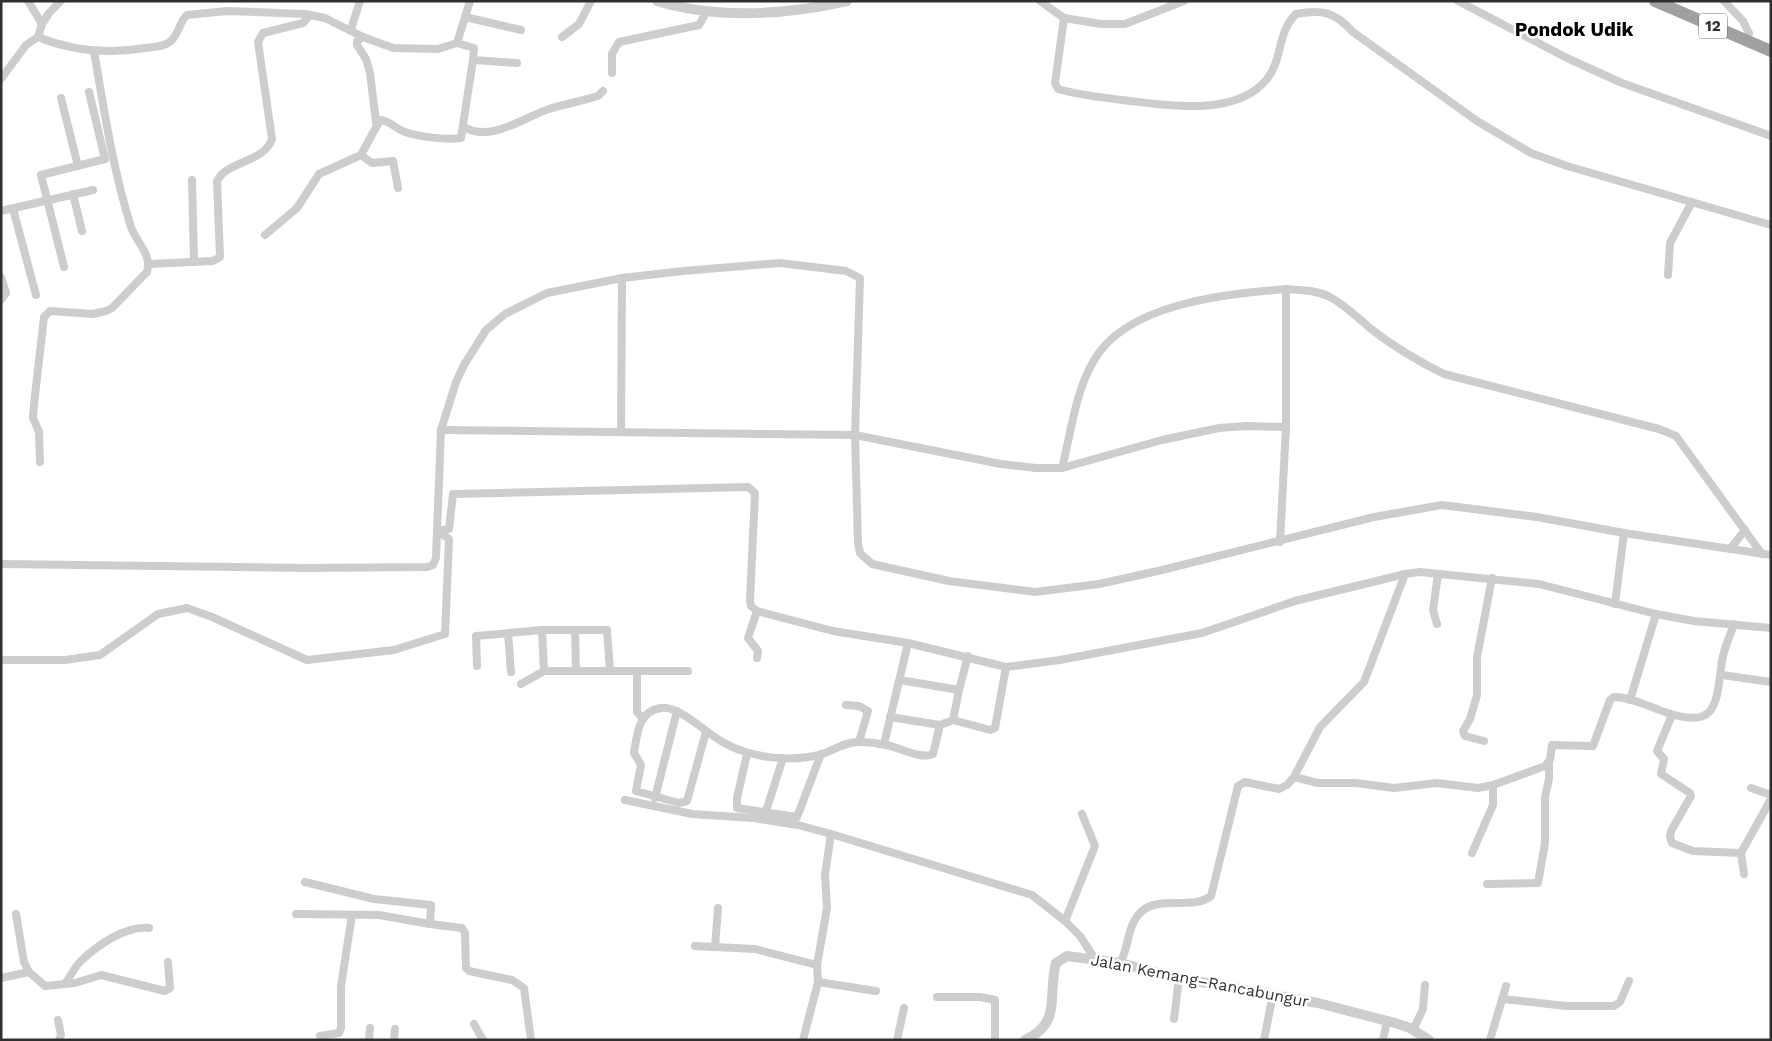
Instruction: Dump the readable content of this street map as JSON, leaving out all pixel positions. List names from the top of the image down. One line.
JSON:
{"streets":{"highway":["12"],"street":["Jalan Kemang–Rancabungur"]},"districts":["Pondok Udik"]}
